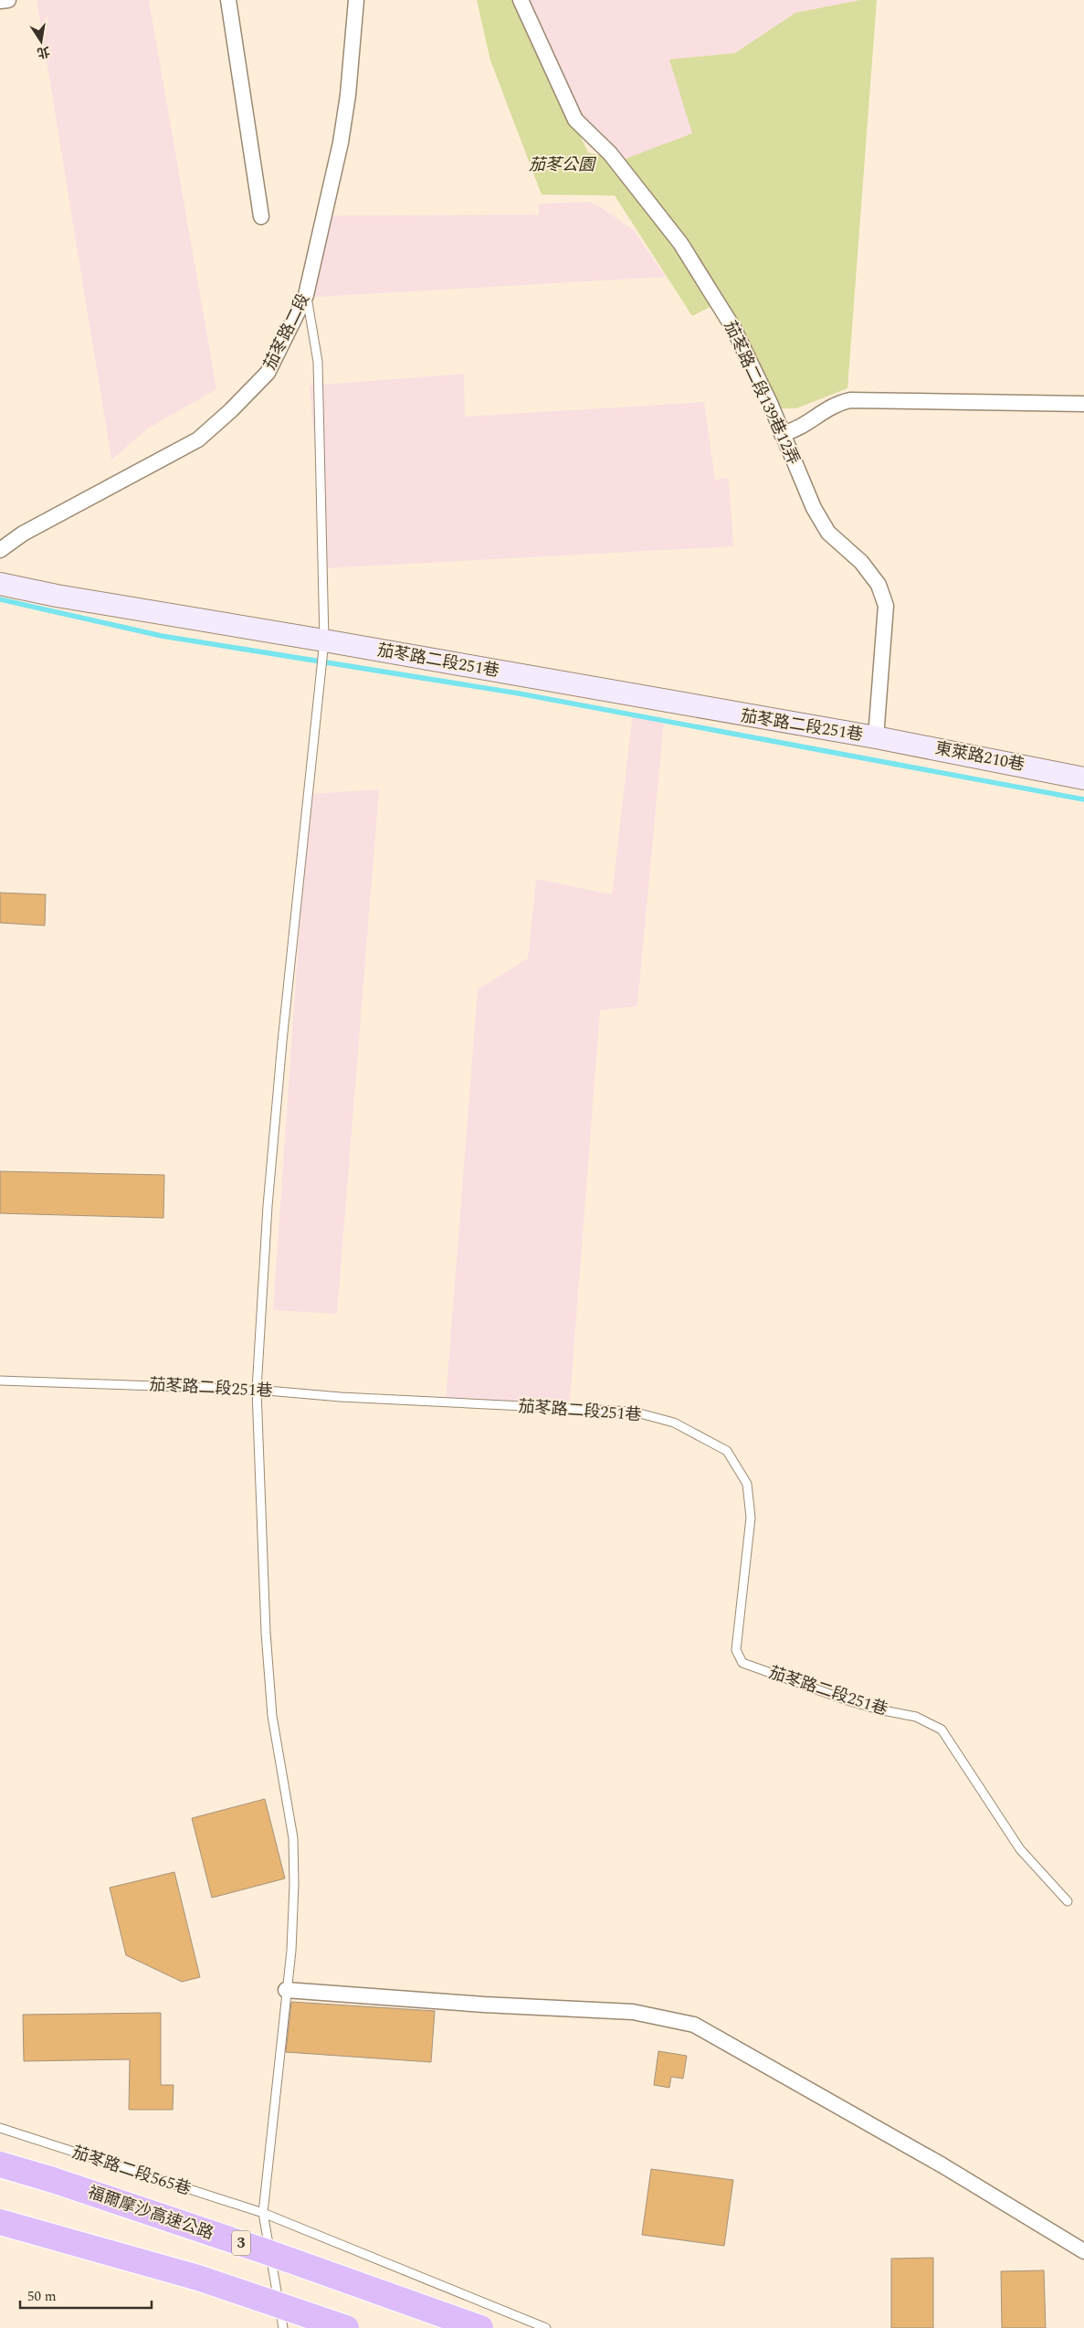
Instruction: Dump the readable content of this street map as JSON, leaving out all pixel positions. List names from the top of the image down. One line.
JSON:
{"streets":{"highway":["福爾摩沙高速公路","3"],"street":["茄苳路二段","茄苳路二段139巷12弄","茄苳路二段251巷","東萊路210巷"],"lane":["茄苳路二段565巷"]},"crossings":[["茄苳路二段139巷12弄","茄苳路二段251巷"],["茄苳路二段139巷12弄","東萊路210巷"],["茄苳路二段251巷","東萊路210巷"]],"parks":["茄苳公園"],"scale_bar":"50 m","north":"bottom"}
